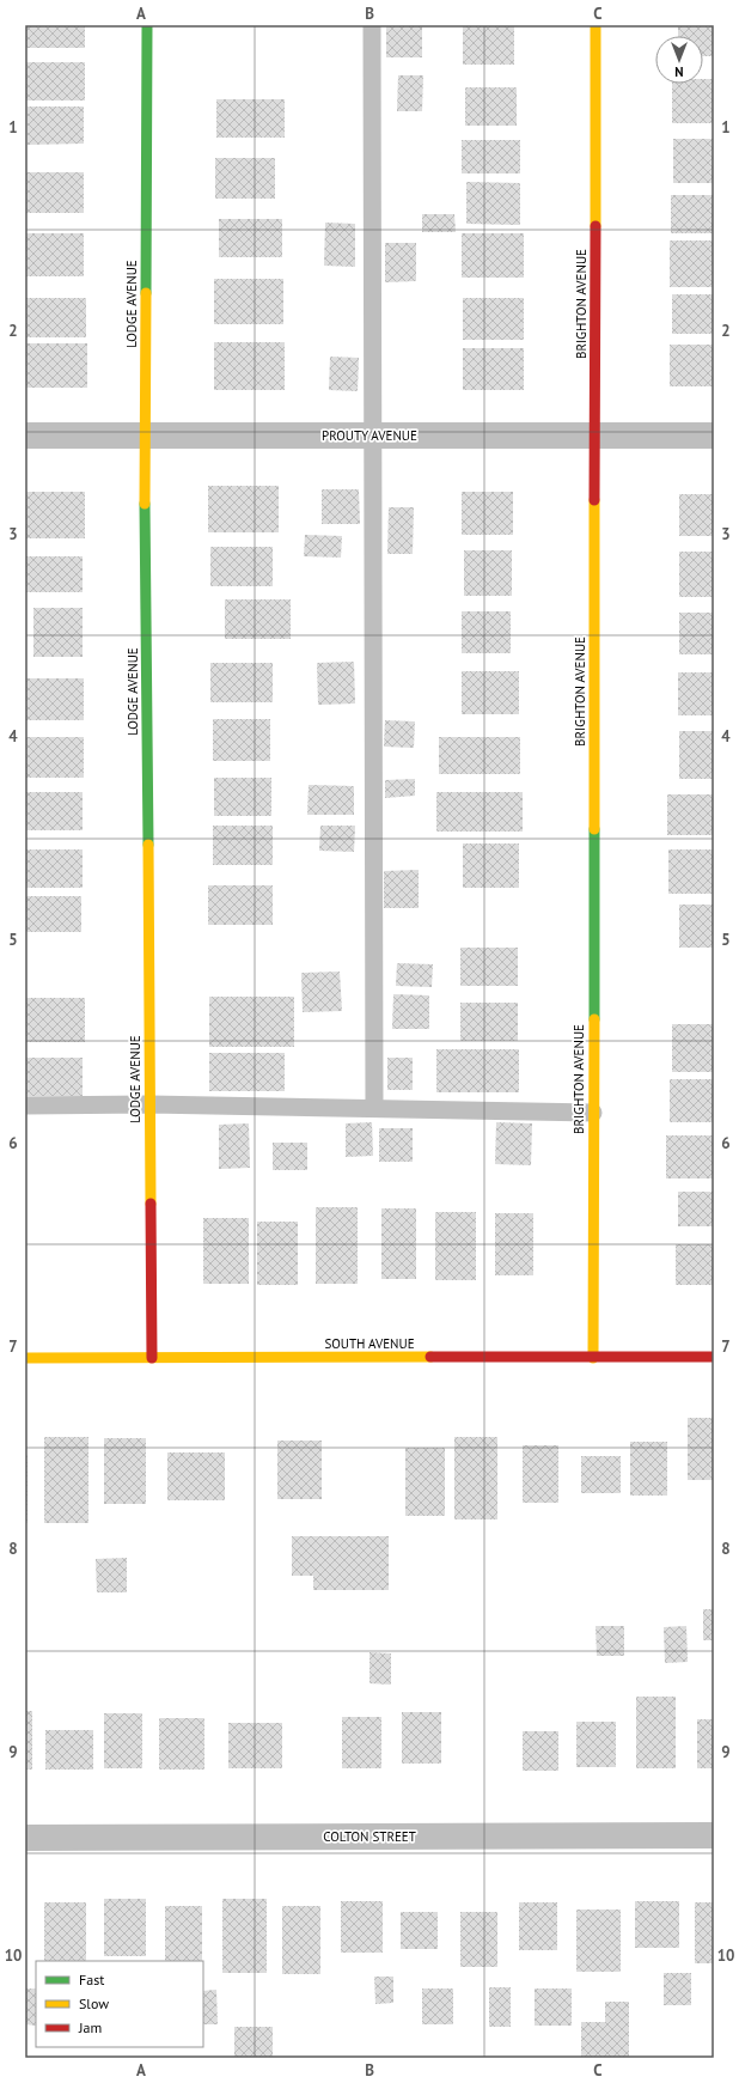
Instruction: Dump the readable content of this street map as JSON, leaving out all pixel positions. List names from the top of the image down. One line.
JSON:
{"streets":{"street":["LODGE AVENUE","BRIGHTON AVENUE","PROUTY AVENUE","SOUTH AVENUE","COLTON STREET"]},"crossings":[["LODGE AVENUE","PROUTY AVENUE"],["LODGE AVENUE","SOUTH AVENUE"],["BRIGHTON AVENUE","PROUTY AVENUE"],["BRIGHTON AVENUE","SOUTH AVENUE"]],"legend":["Fast","Slow","Jam"],"north":"bottom","grid":{"columns":["A","B","C"],"rows":["1","2","3","4","5","6","7","8","9","10"]}}
